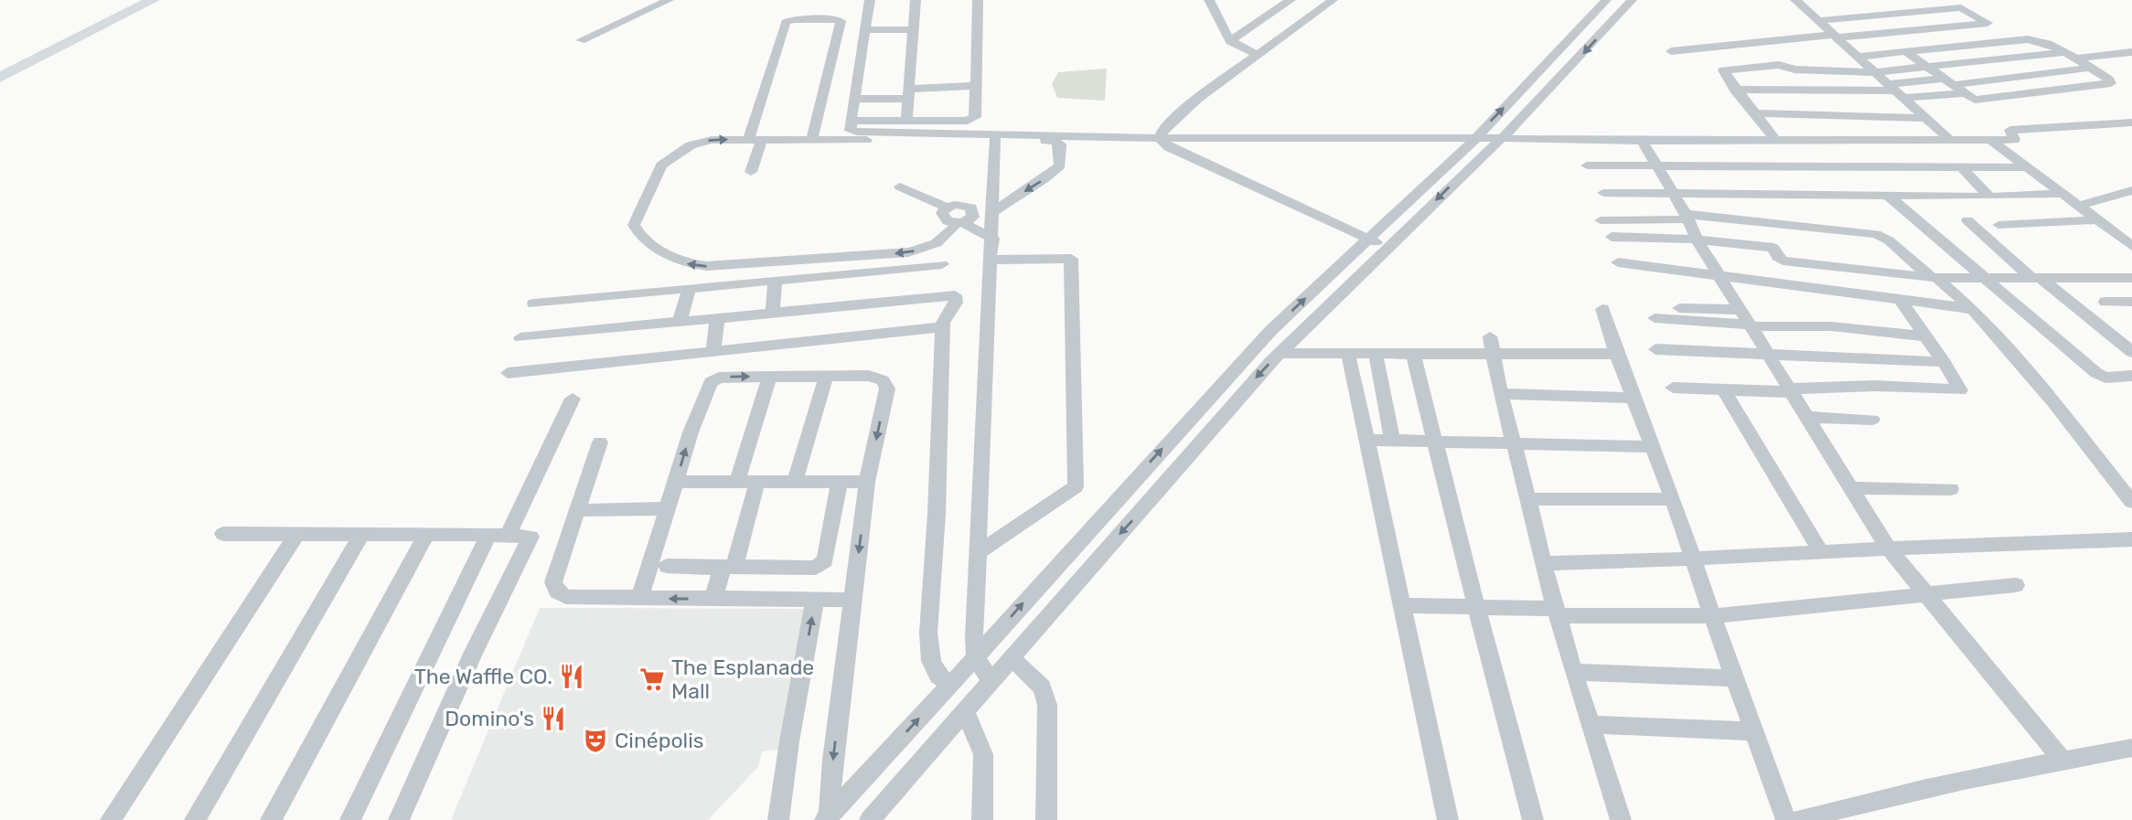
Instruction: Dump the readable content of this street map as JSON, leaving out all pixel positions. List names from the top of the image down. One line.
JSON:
{"places":{"restaurant":["The Waffle CO.","Domino's"],"supermarket":["The Esplanade Mall"],"theatre":["Cinépolis"]}}
